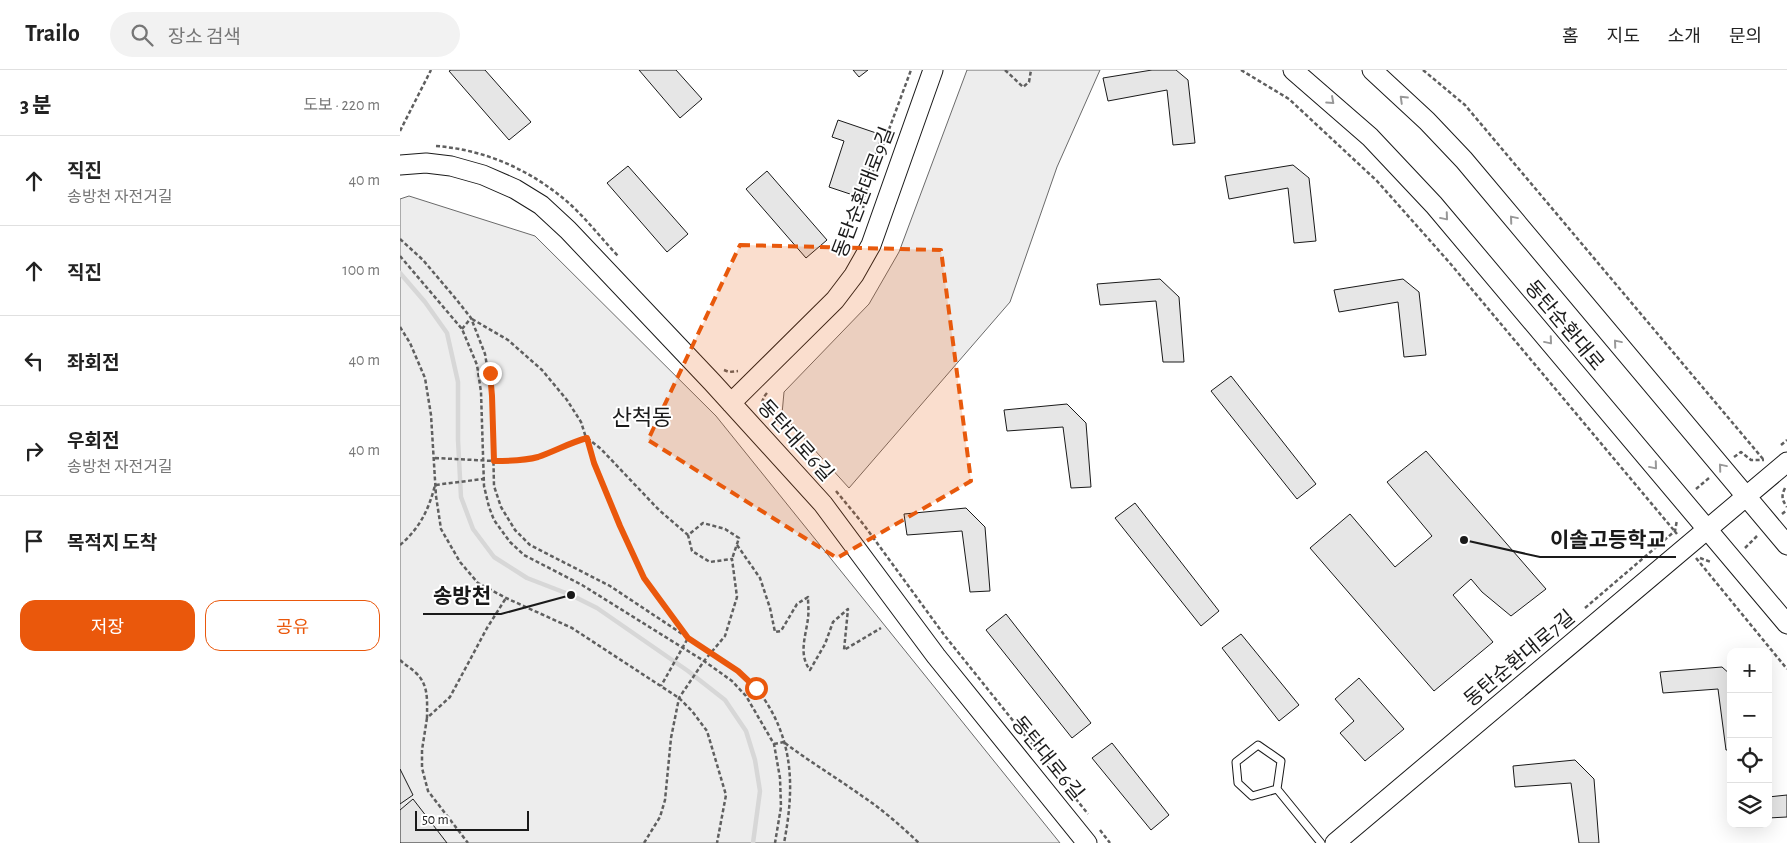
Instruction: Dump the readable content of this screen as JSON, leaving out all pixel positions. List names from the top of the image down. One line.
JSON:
{"streets":{"street":["동탄순환대로9길","동탄순환대로","동탄대로6길","동탄순환대로7길"]},"crossings":[["동탄순환대로9길","동탄대로6길"],["동탄순환대로","동탄순환대로7길"]],"districts":["산척동"],"places":["이솔고등학교","송방천"],"scale_bar":"50 m","page":{"header":"Trailo","search":"장소 검색","nav":["홈","지도","소개","문의"],"heading":["3 분","도보 · 220 m"],"list":[["직진","송방천 자전거길","40 m"],["직진","100 m"],["좌회전","40 m"],["우회전","송방천 자전거길","40 m"],"목적지 도착"],"buttons":["저장","공유"],"map_buttons":["+","−"],"scale":"50 m"}}
